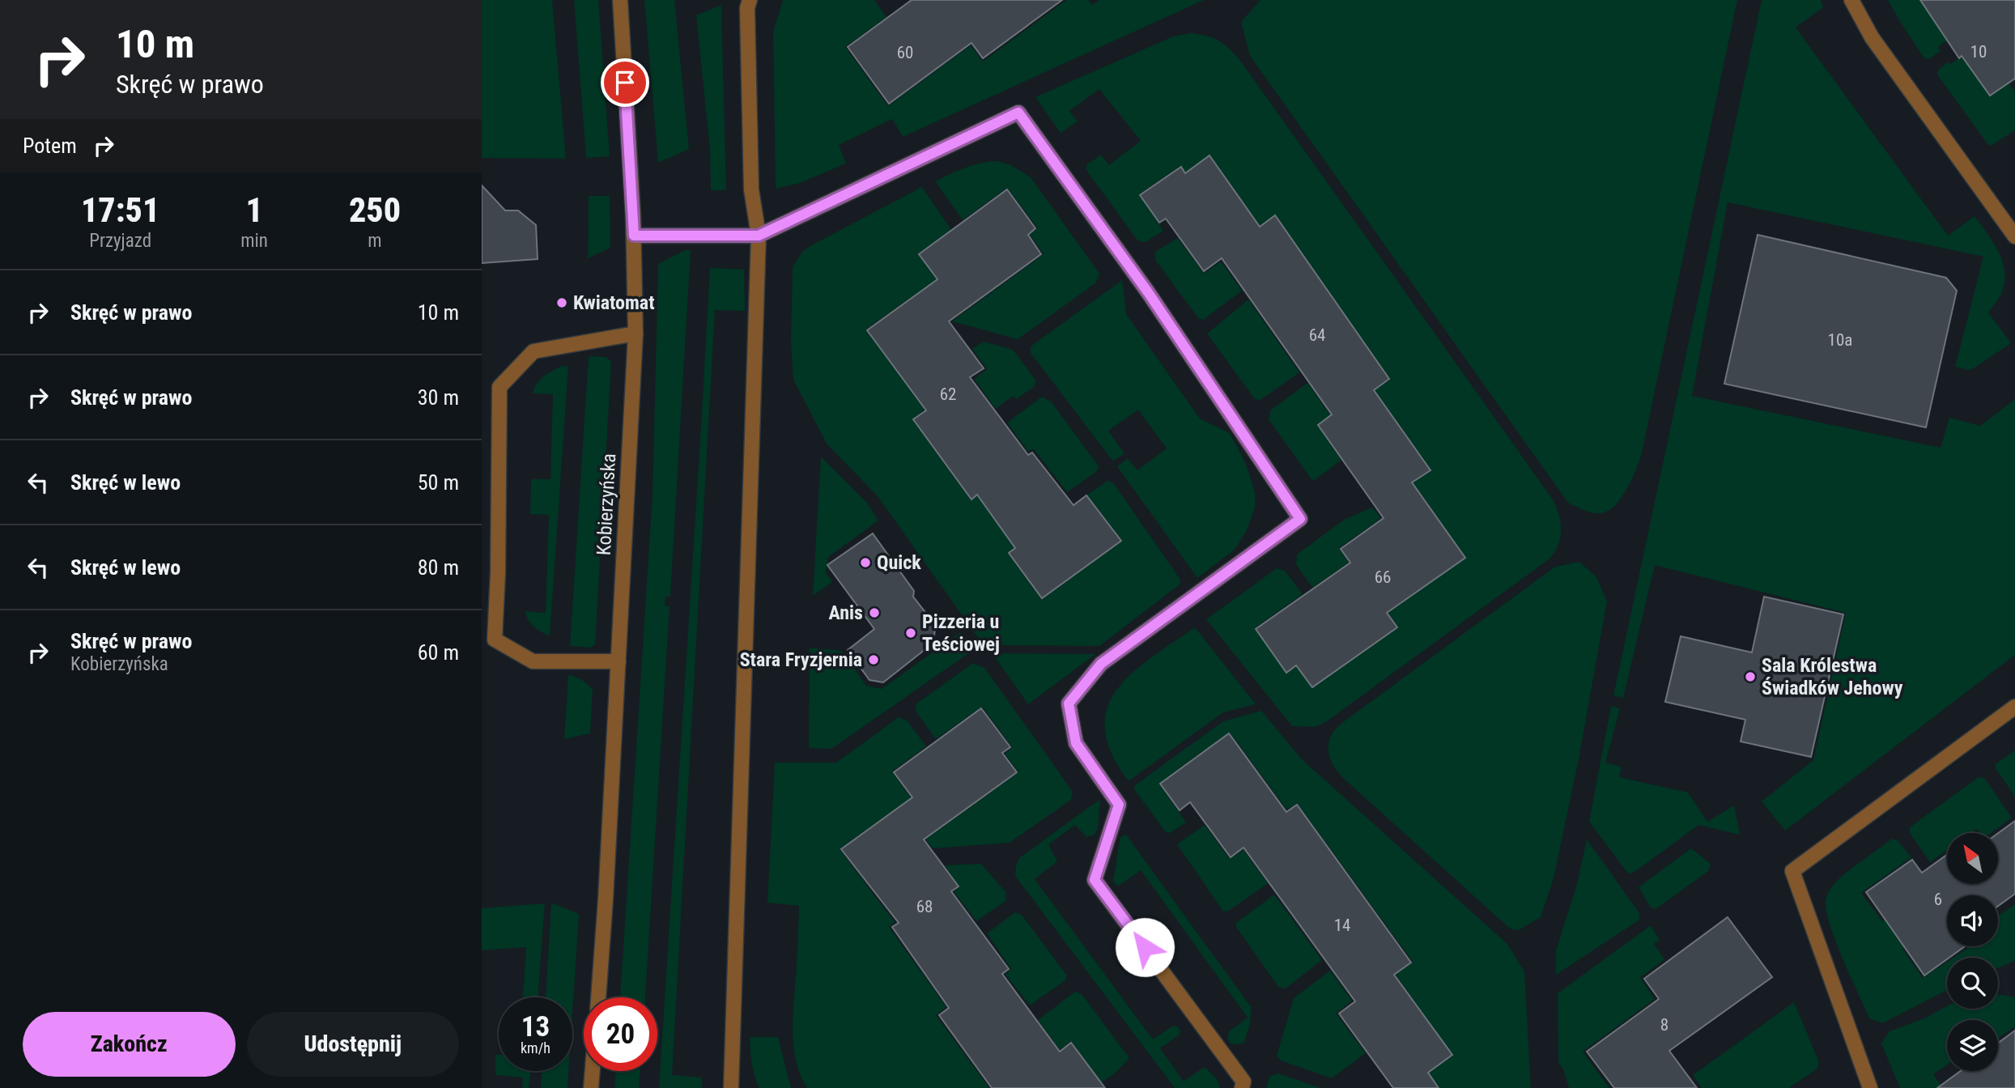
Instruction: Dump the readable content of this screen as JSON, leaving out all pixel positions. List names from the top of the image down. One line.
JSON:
{"streets":{"street":["Kobierzyńska"]},"places":["Kwiatomat","Quick","Anis","Pizzeria u Teściowej","Stara Fryzjernia","Sala Królestwa Świadków Jehowy"],"house_numbers":["10","60","64","10a","62","66","6","68","14","8"],"north":"top left","page":{"turn":["10 m","Skręć w prawo"],"then":"Potem","eta":["17:51","Przyjazd","1","min","250","m"],"list":[{"name":"Skręć w prawo","value":"10 m"},{"name":"Skręć w prawo","value":"30 m"},{"name":"Skręć w lewo","value":"50 m"},{"name":"Skręć w lewo","value":"80 m"},{"name":"Skręć w prawo","note":"Kobierzyńska","value":"60 m"}],"speed":"13 km/h","limit":"20","buttons":["Zakończ","Udostępnij"]}}
